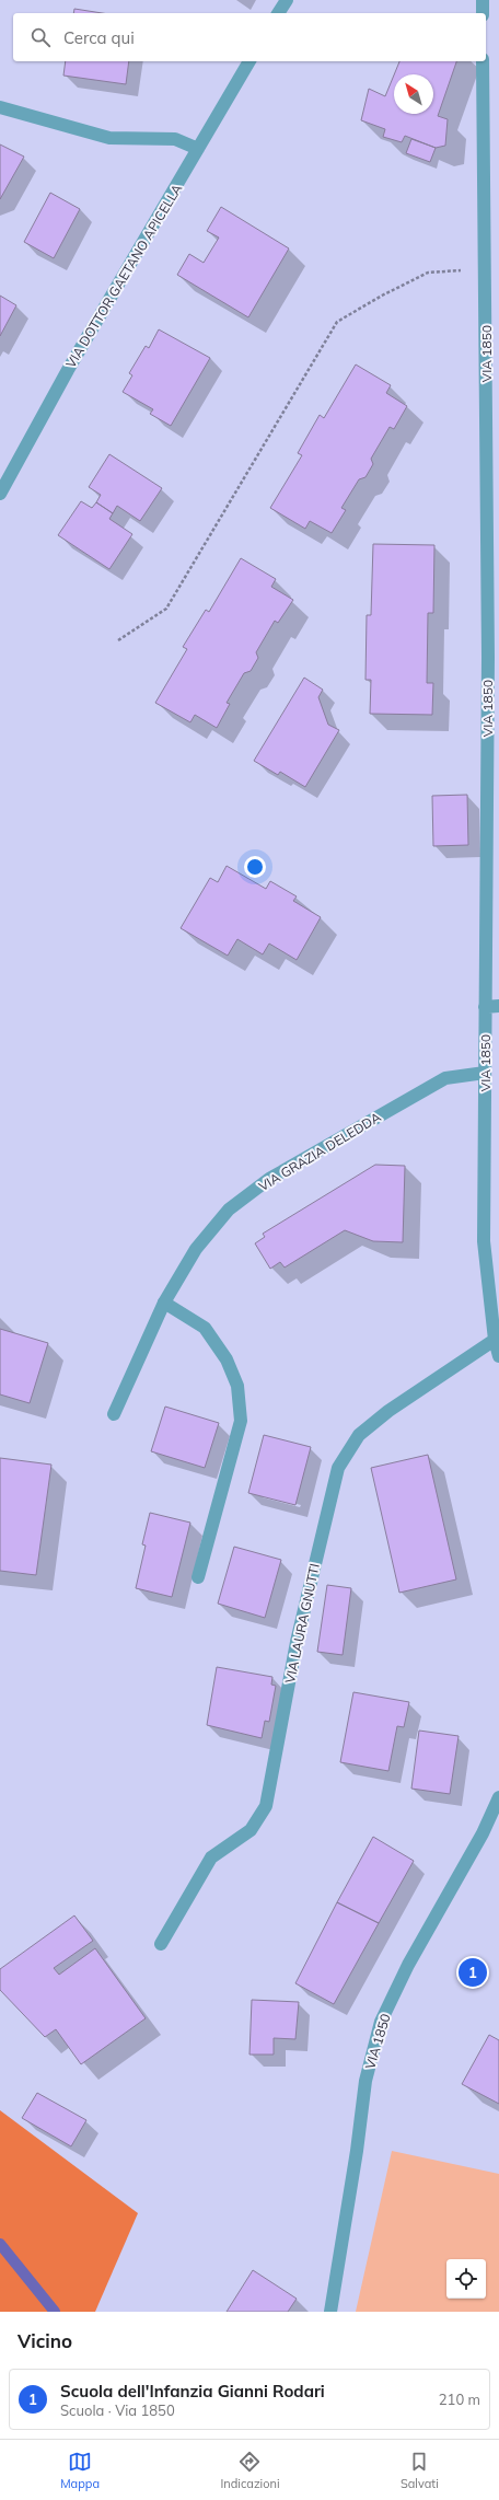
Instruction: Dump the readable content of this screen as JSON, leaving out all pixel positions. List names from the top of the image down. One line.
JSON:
{"streets":{"street":["VIA DOTTOR GAETANO APICELLA","VIA 1850","VIA GRAZIA DELEDDA","VIA LAURA GNUTTI"]},"crossings":[["VIA 1850","VIA GRAZIA DELEDDA"],["VIA 1850","VIA LAURA GNUTTI"]],"north":"top left","page":{"search":"Cerca qui","pins":"1","heading":"Vicino","list":[{"mark":"1","name":"Scuola dell'Infanzia Gianni Rodari","note":"Scuola · Via 1850","value":"210 m"}],"nav":["Mappa","Indicazioni","Salvati"]}}
